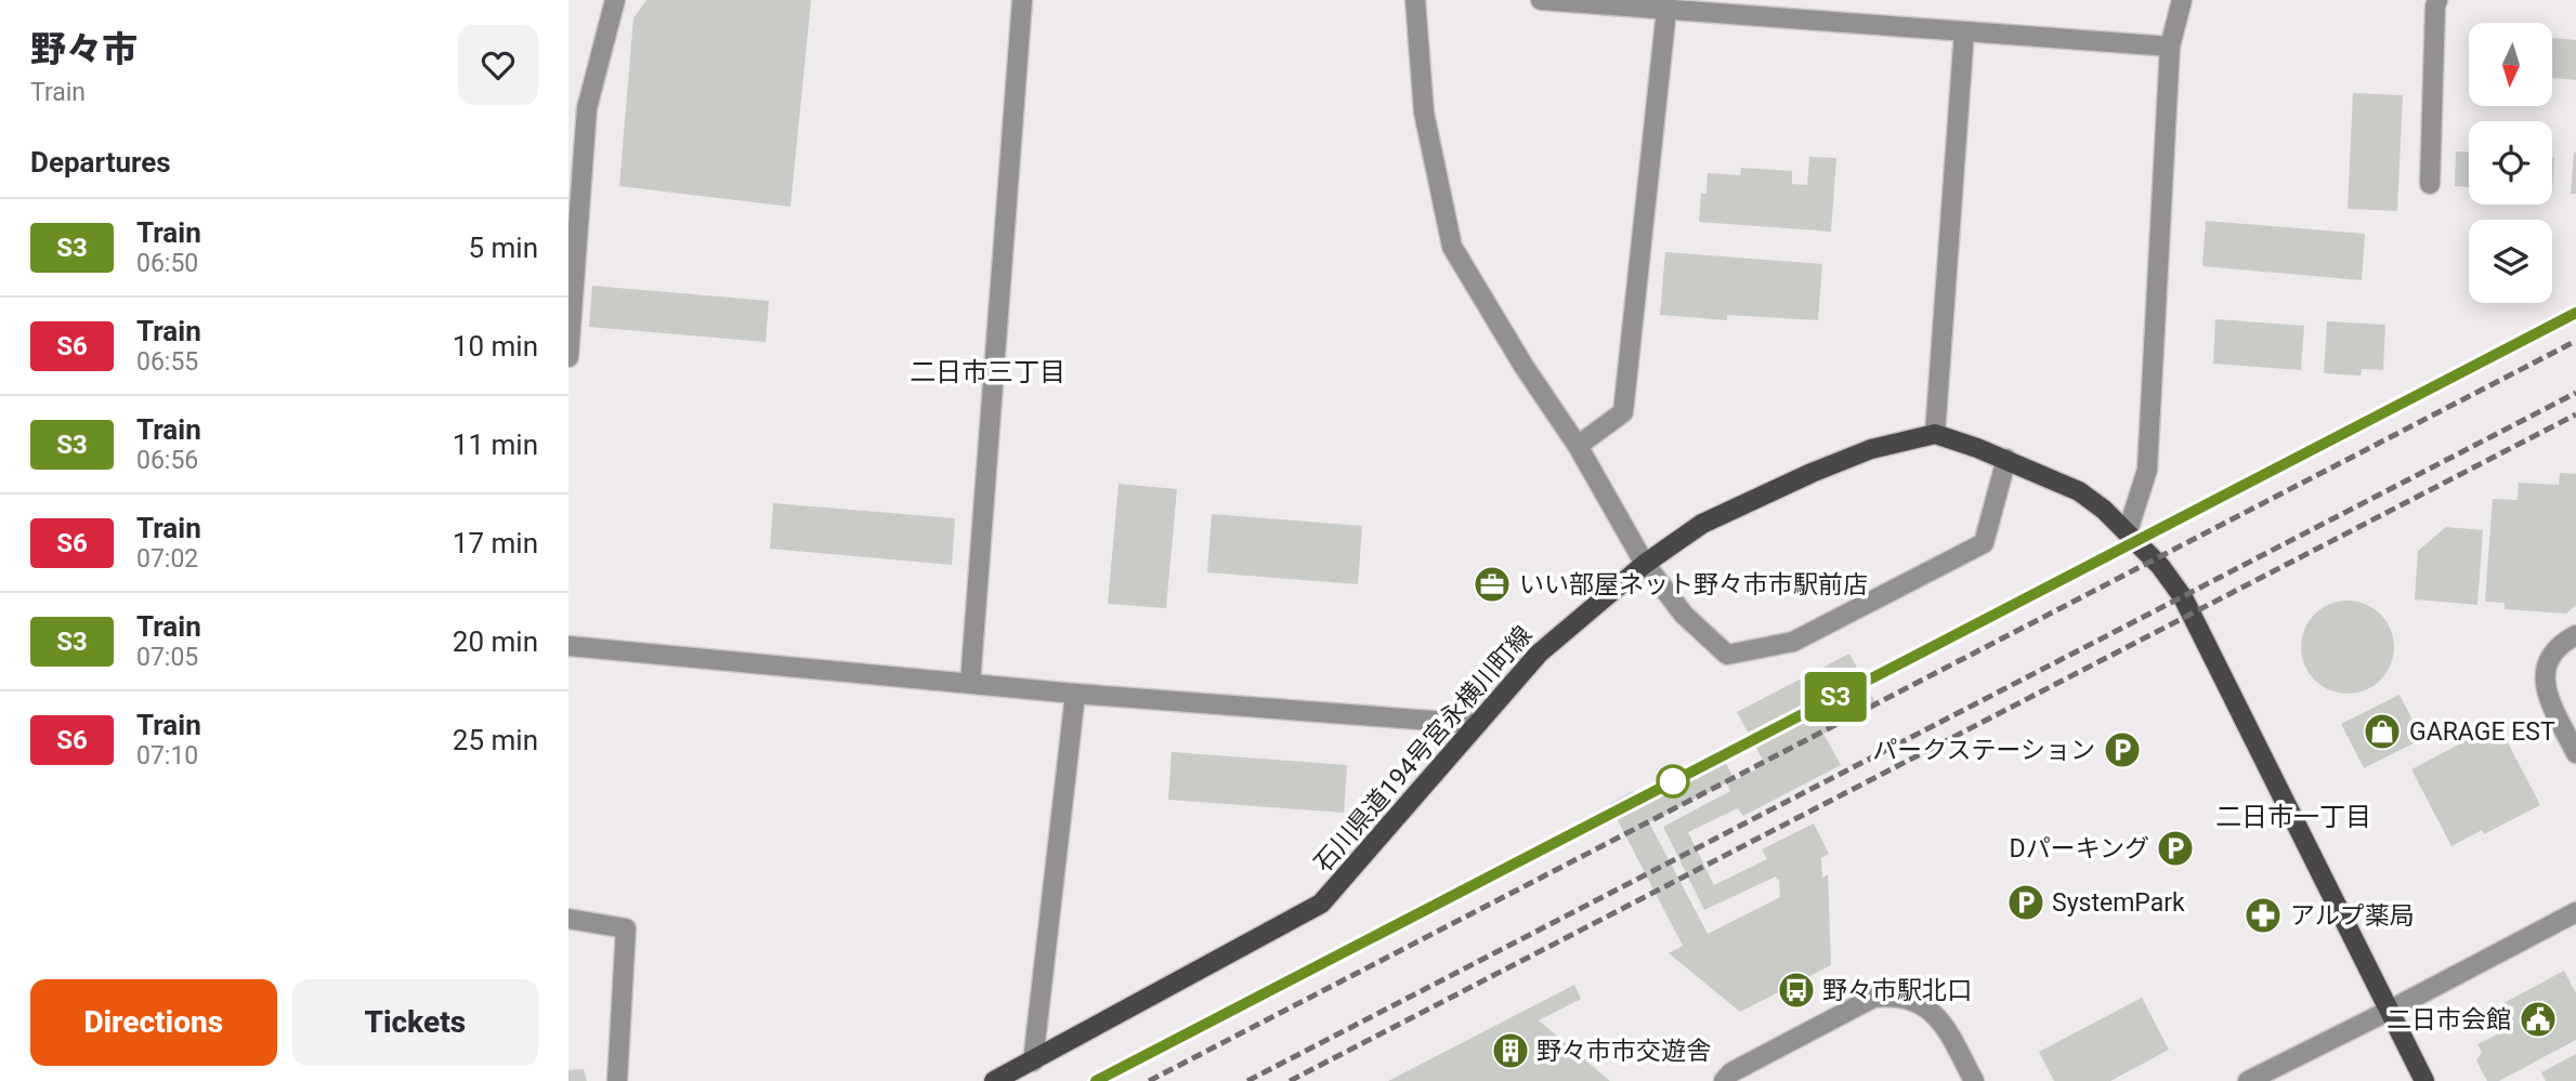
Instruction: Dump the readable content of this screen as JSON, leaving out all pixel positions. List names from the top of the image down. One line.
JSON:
{"streets":{"main road":["石川県道194号宮永横川町線"]},"districts":["二日市三丁目","二日市一丁目"],"places":{"office":["いい部屋ネット野々市市駅前店"],"shop":["GARAGE EST"],"parking":["パークステーション","Dパーキング","SystemPark"],"pharmacy":["アルプ薬局"],"bus stop":["野々市駅北口"],"public building":["二日市会館"],"building":["野々市市交遊舎"]},"north":"bottom","page":{"heading":[["野々市","Train"],"Departures"],"on_map":"S3","list":[{"mark":"S3","name":"Train","note":"06:50","value":"5 min"},{"mark":"S6","name":"Train","note":"06:55","value":"10 min"},{"mark":"S3","name":"Train","note":"06:56","value":"11 min"},{"mark":"S6","name":"Train","note":"07:02","value":"17 min"},{"mark":"S3","name":"Train","note":"07:05","value":"20 min"},{"mark":"S6","name":"Train","note":"07:10","value":"25 min"}],"buttons":["Directions","Tickets"]}}
